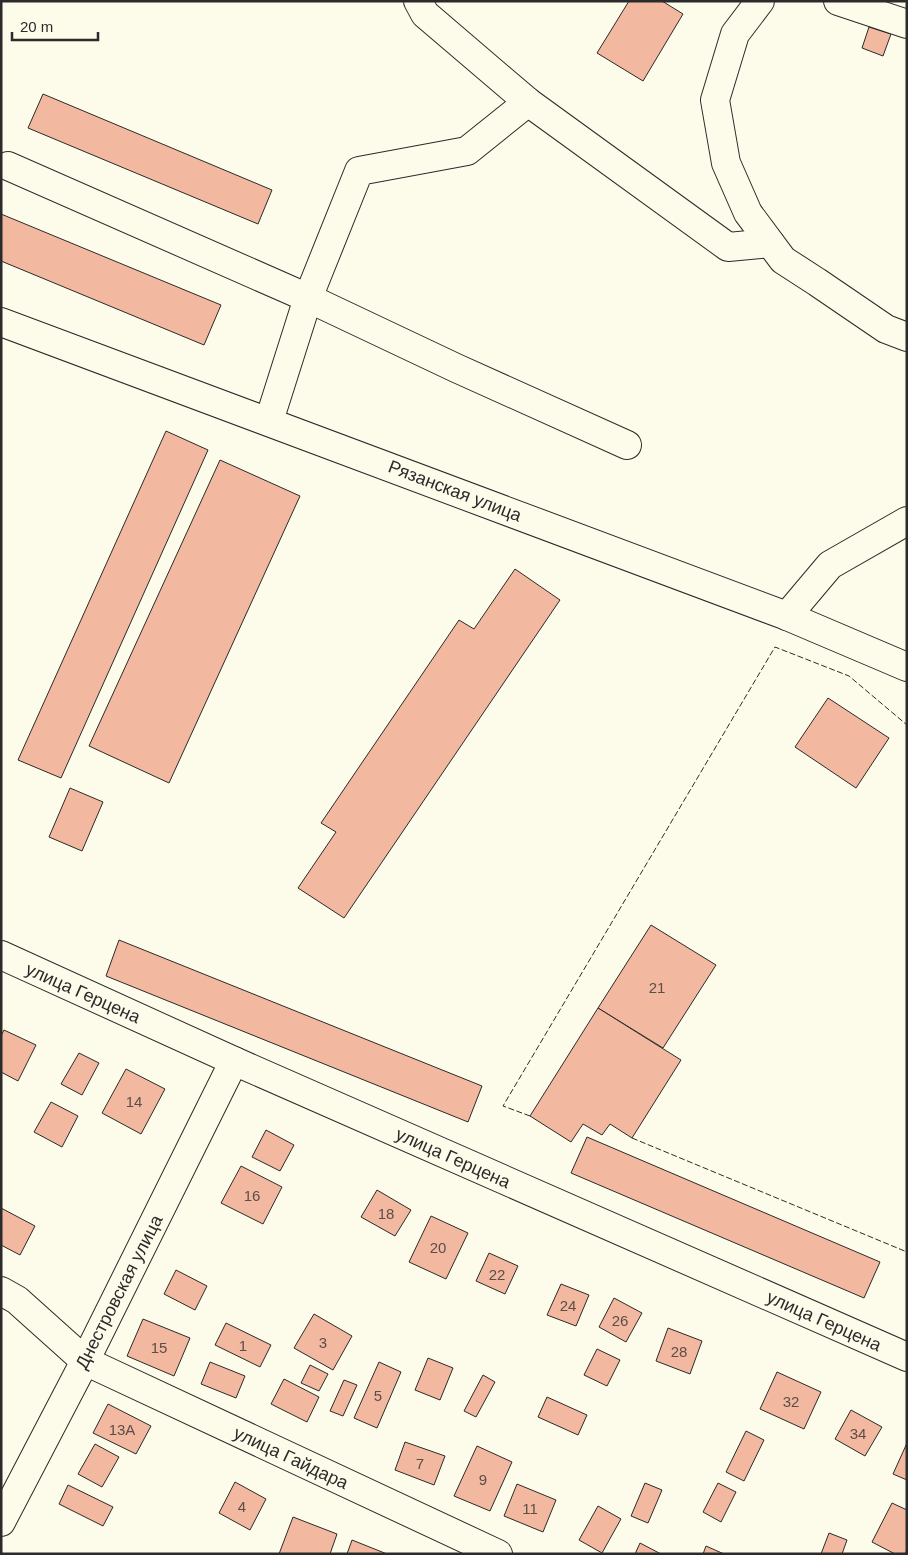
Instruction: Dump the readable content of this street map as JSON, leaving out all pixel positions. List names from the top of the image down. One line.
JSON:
{"streets":{"street":["Рязанская улица","улица Герцена","Днестровская улица","улица Гайдара"]},"crossings":[["улица Герцена","Днестровская улица"],["Днестровская улица","улица Гайдара"]],"house_numbers":["21","14","16","18","20","22","24","26","3","1","15","28","5","32","13А","34","7","9","4","11"],"scale_bar":"20 m"}
